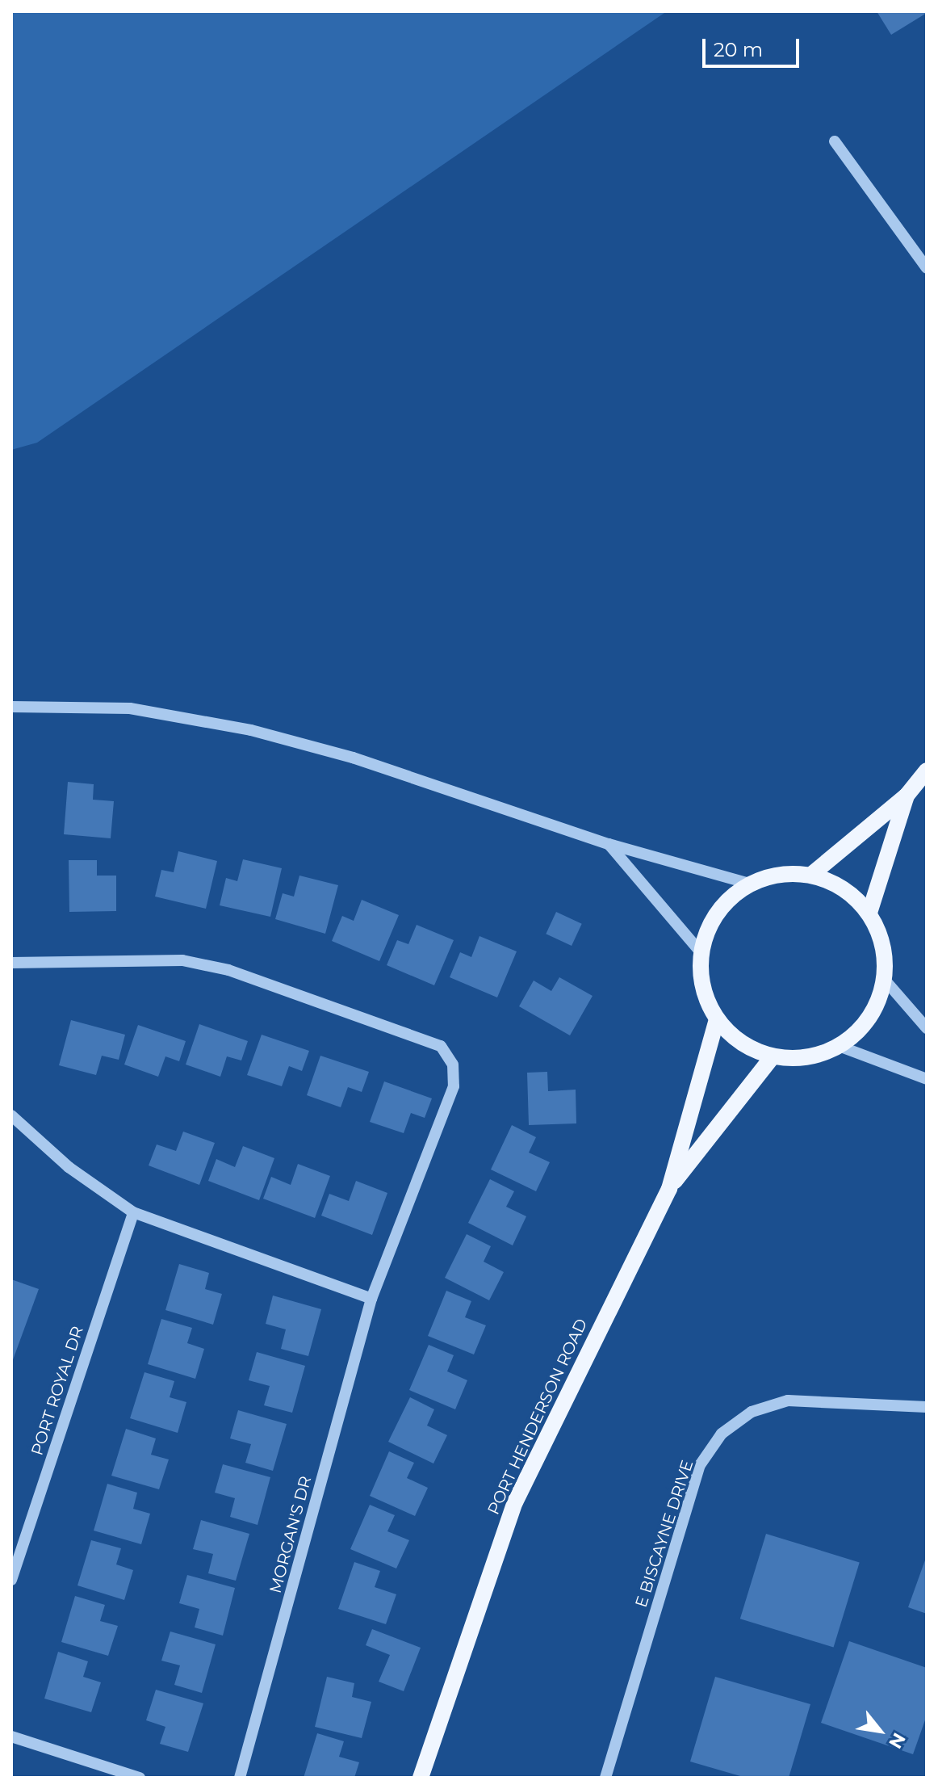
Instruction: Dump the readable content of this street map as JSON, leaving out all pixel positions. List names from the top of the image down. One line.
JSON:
{"streets":{"main road":["PORT HENDERSON ROAD"],"street":["PORT ROYAL DR","E BISCAYNE DRIVE","MORGAN'S DR"]},"scale_bar":"20 m","north":"bottom right"}
